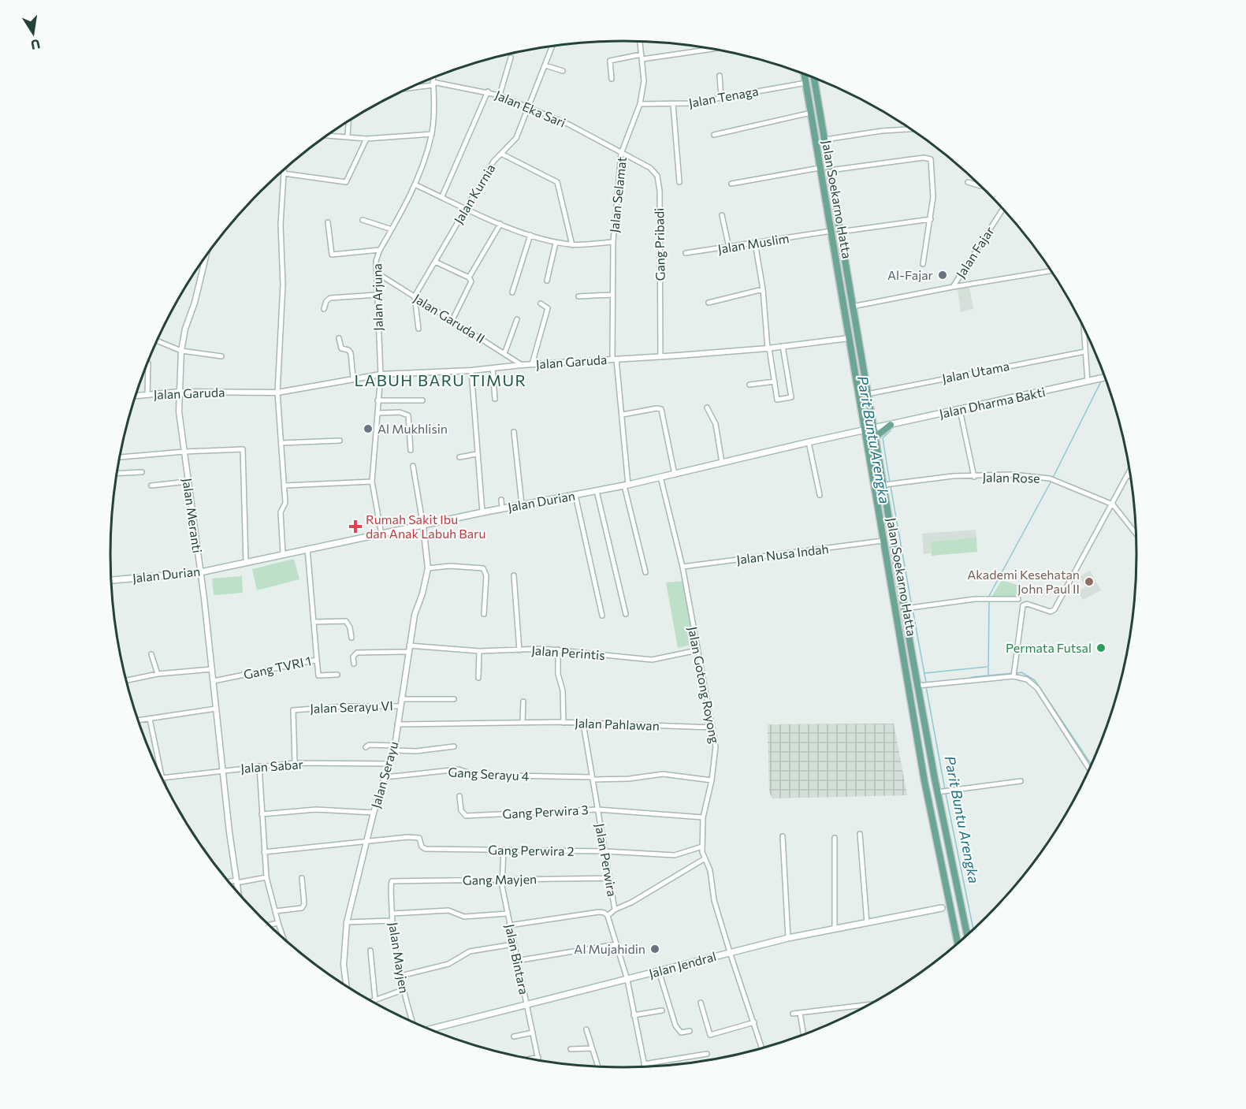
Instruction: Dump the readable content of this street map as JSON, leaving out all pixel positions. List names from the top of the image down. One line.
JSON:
{"streets":{"main road":["Jalan Soekarno Hatta","Jalan Dharma Bakti","Jalan Durian","Jalan Jendral"],"street":["Jalan Tenaga","Jalan Eka Sari","Jalan Kurnia","Jalan Selamat","Jalan Muslim","Gang Pribadi","Jalan Fajar","Jalan Arjuna","Jalan Garuda II","Jalan Garuda","Jalan Utama","Jalan Rose","Jalan Meranti","Jalan Nusa Indah","Jalan Perintis","Gang TVRI 1","Jalan Gotong Royong","Jalan Serayu VI","Jalan Pahlawan","Jalan Sabar","Gang Serayu 4","Jalan Serayu","Gang Perwira 3","Gang Perwira 2","Jalan Perwira","Gang Mayjen","Jalan Mayjen","Jalan Bintara"]},"crossings":[["Jalan Tenaga","Jalan Selamat"],["Jalan Tenaga","Jalan Soekarno Hatta"],["Jalan Eka Sari","Jalan Kurnia"],["Jalan Eka Sari","Jalan Selamat"],["Jalan Eka Sari","Gang Pribadi"],["Jalan Eka Sari","Jalan Arjuna"],["Jalan Kurnia","Jalan Garuda II"],["Jalan Selamat","Gang Pribadi"],["Jalan Selamat","Jalan Garuda"],["Jalan Selamat","Jalan Durian"],["Jalan Soekarno Hatta","Jalan Muslim"],["Jalan Soekarno Hatta","Jalan Fajar"],["Jalan Soekarno Hatta","Jalan Garuda"],["Jalan Soekarno Hatta","Jalan Utama"],["Jalan Soekarno Hatta","Jalan Dharma Bakti"],["Jalan Soekarno Hatta","Jalan Rose"],["Jalan Soekarno Hatta","Jalan Durian"],["Jalan Soekarno Hatta","Jalan Nusa Indah"],["Jalan Soekarno Hatta","Jalan Jendral"],["Gang Pribadi","Jalan Garuda"],["Jalan Arjuna","Jalan Garuda II"],["Jalan Arjuna","Jalan Garuda"],["Jalan Arjuna","Jalan Durian"],["Jalan Garuda II","Jalan Garuda"],["Jalan Garuda","Jalan Meranti"],["Jalan Dharma Bakti","Jalan Durian"],["Jalan Durian","Jalan Meranti"],["Jalan Durian","Gang TVRI 1"],["Jalan Durian","Jalan Gotong Royong"],["Jalan Durian","Jalan Serayu"],["Jalan Meranti","Gang TVRI 1"],["Jalan Meranti","Jalan Sabar"],["Jalan Nusa Indah","Jalan Gotong Royong"],["Jalan Perintis","Jalan Gotong Royong"],["Jalan Perintis","Jalan Serayu"],["Jalan Gotong Royong","Jalan Pahlawan"],["Jalan Gotong Royong","Gang Serayu 4"],["Jalan Gotong Royong","Gang Perwira 3"],["Jalan Gotong Royong","Gang Perwira 2"],["Jalan Gotong Royong","Jalan Jendral"],["Jalan Serayu VI","Jalan Sabar"],["Jalan Serayu VI","Jalan Serayu"],["Jalan Pahlawan","Jalan Serayu"],["Jalan Pahlawan","Jalan Perwira"],["Jalan Sabar","Jalan Serayu"],["Gang Serayu 4","Jalan Serayu"],["Gang Serayu 4","Jalan Perwira"],["Jalan Serayu","Gang Perwira 2"],["Gang Perwira 3","Jalan Perwira"],["Gang Perwira 2","Jalan Perwira"],["Gang Perwira 2","Jalan Bintara"],["Jalan Perwira","Gang Mayjen"],["Jalan Perwira","Jalan Jendral"],["Gang Mayjen","Jalan Mayjen"],["Gang Mayjen","Jalan Bintara"],["Jalan Bintara","Jalan Jendral"]],"districts":["LABUH BARU TIMUR"],"water":["Parit Buntu Arengka"],"places":{"other":["Al-Fajar","Al Mukhlisin","Akademi Kesehatan John Paul II","Permata Futsal","Al Mujahidin"],"health":["Rumah Sakit Ibu dan Anak Labuh Baru"]},"north":"bottom"}
